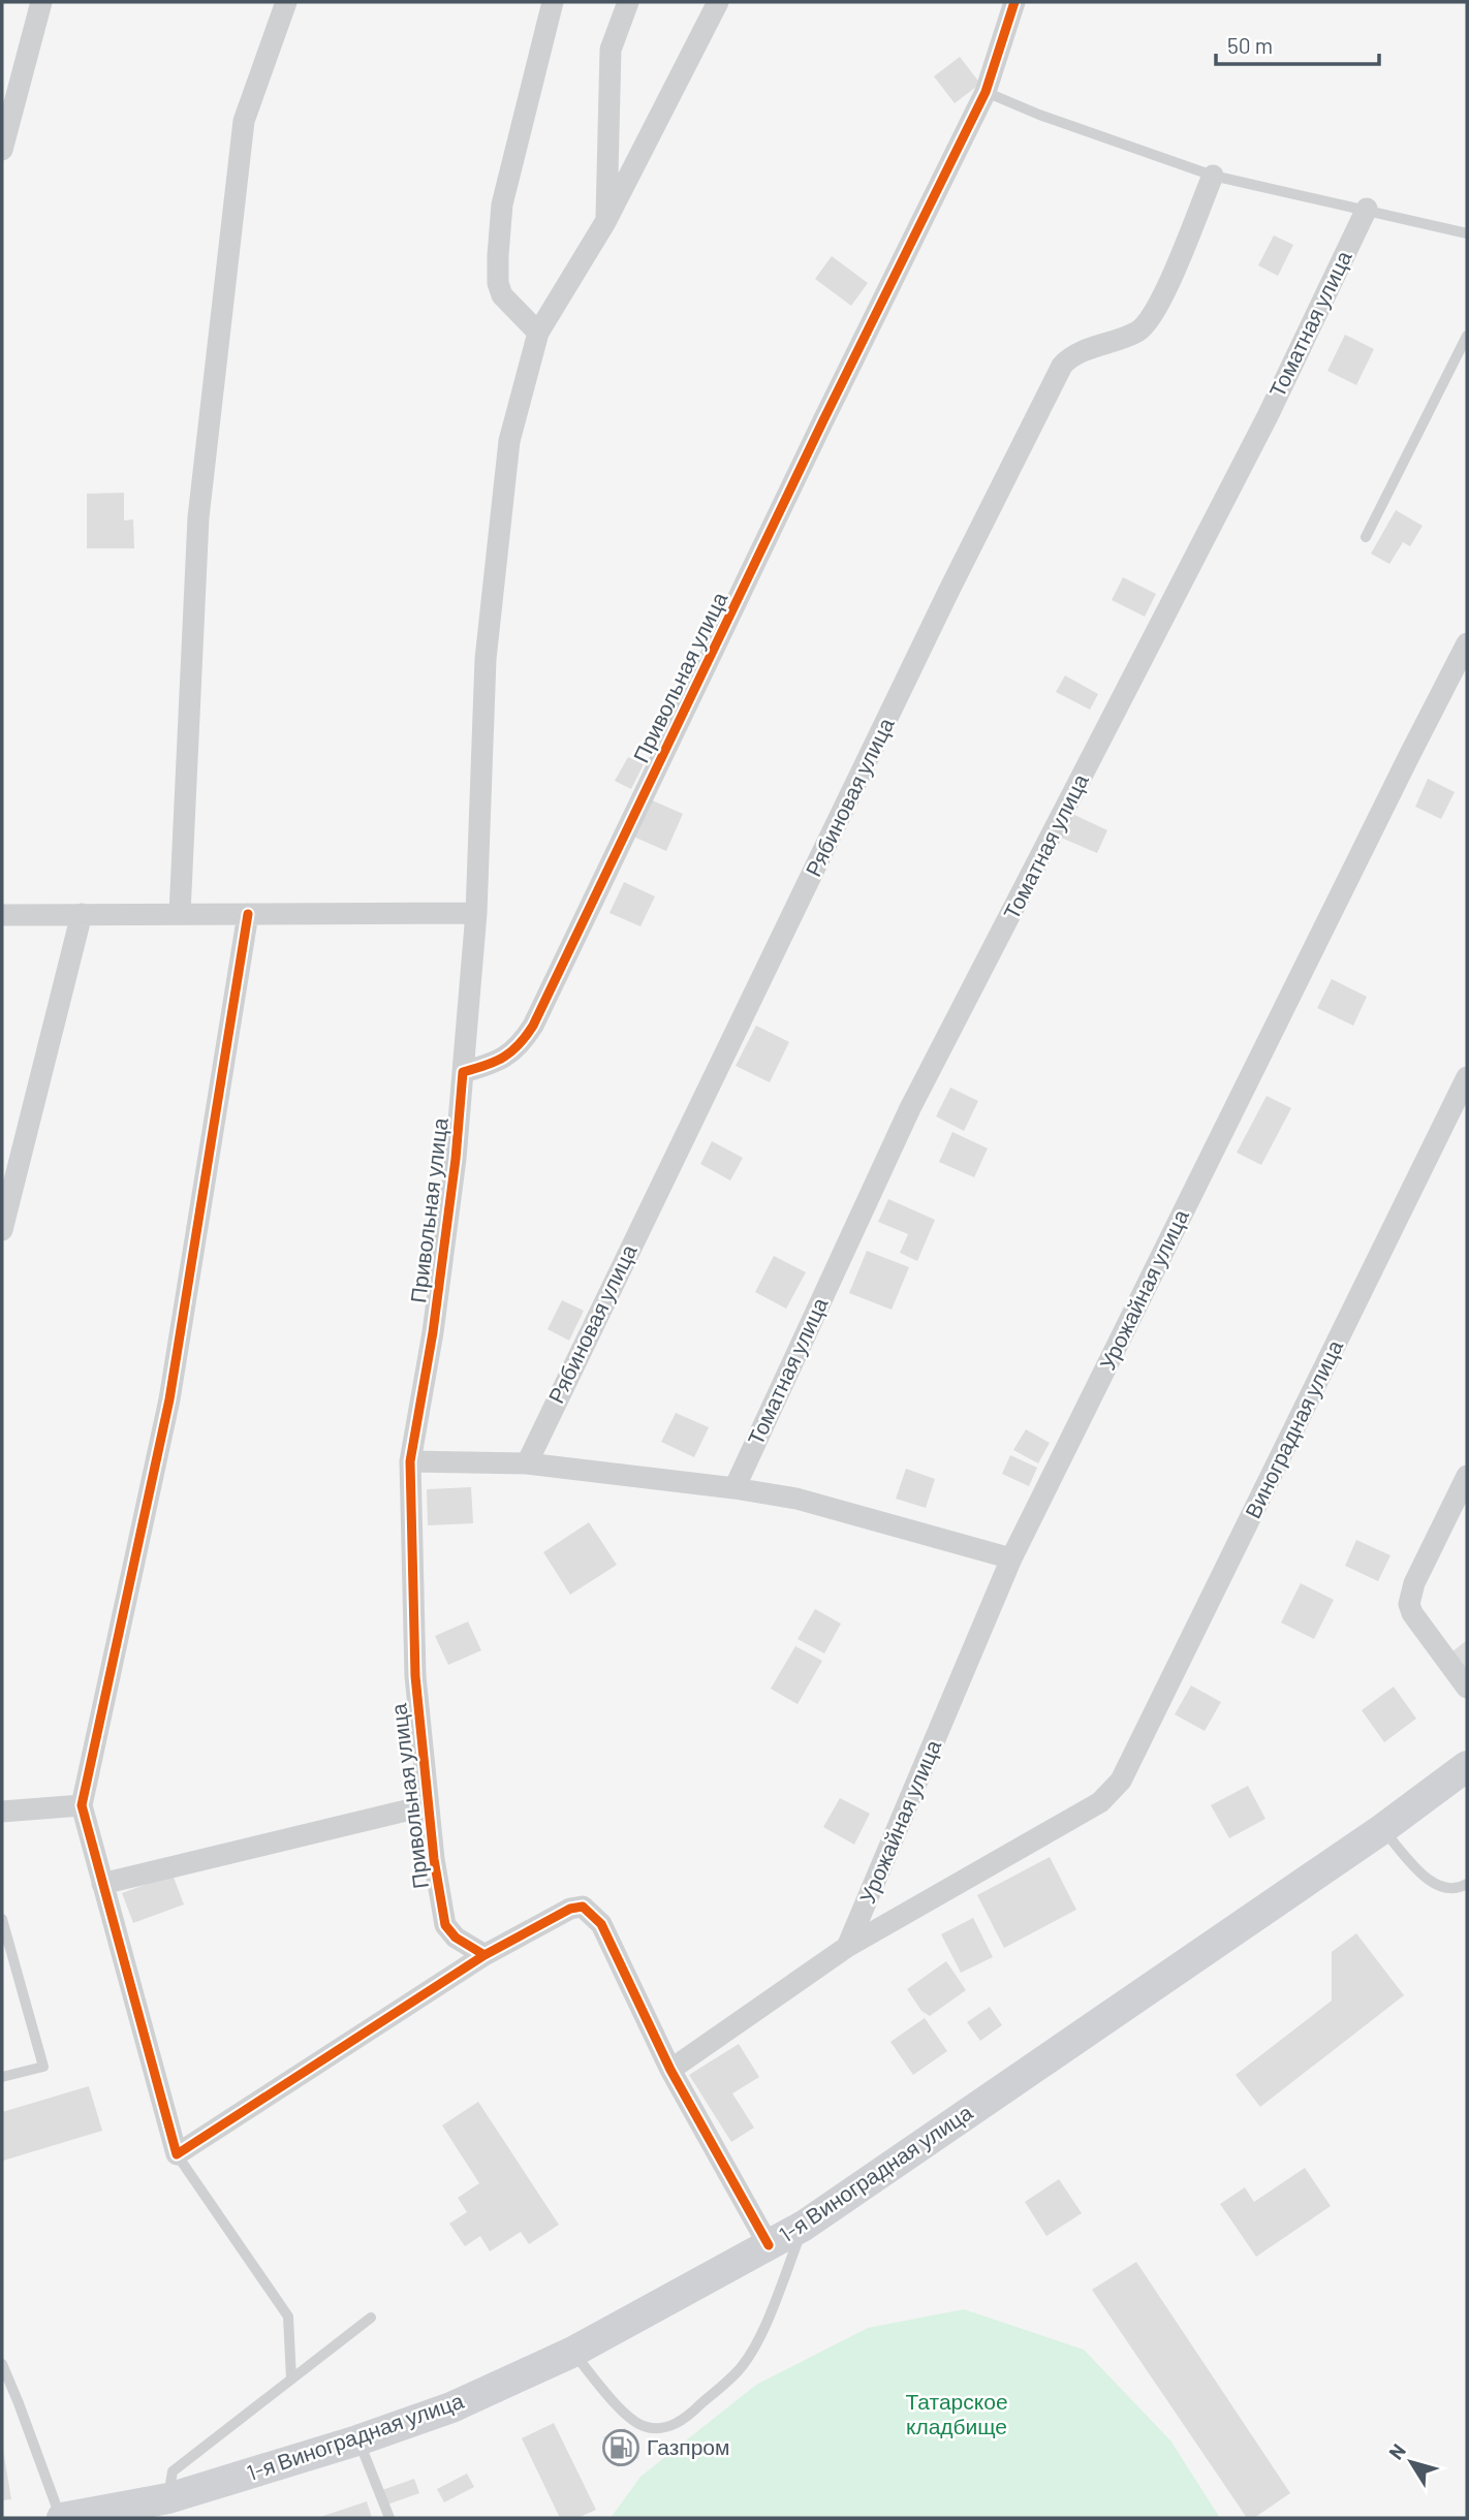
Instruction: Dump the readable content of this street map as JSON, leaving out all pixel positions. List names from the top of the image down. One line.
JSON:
{"streets":{"main road":["1-я Виноградная улица"],"street":["Томатная улица","Привольная улица","Рябиновая улица","Урожайная улица","Виноградная улица"]},"crossings":[["Урожайная улица","Виноградная улица"]],"parks":["Татарское кладбище"],"places":{"fuel station":["Газпром"]},"scale_bar":"50 m","north":"top left"}
